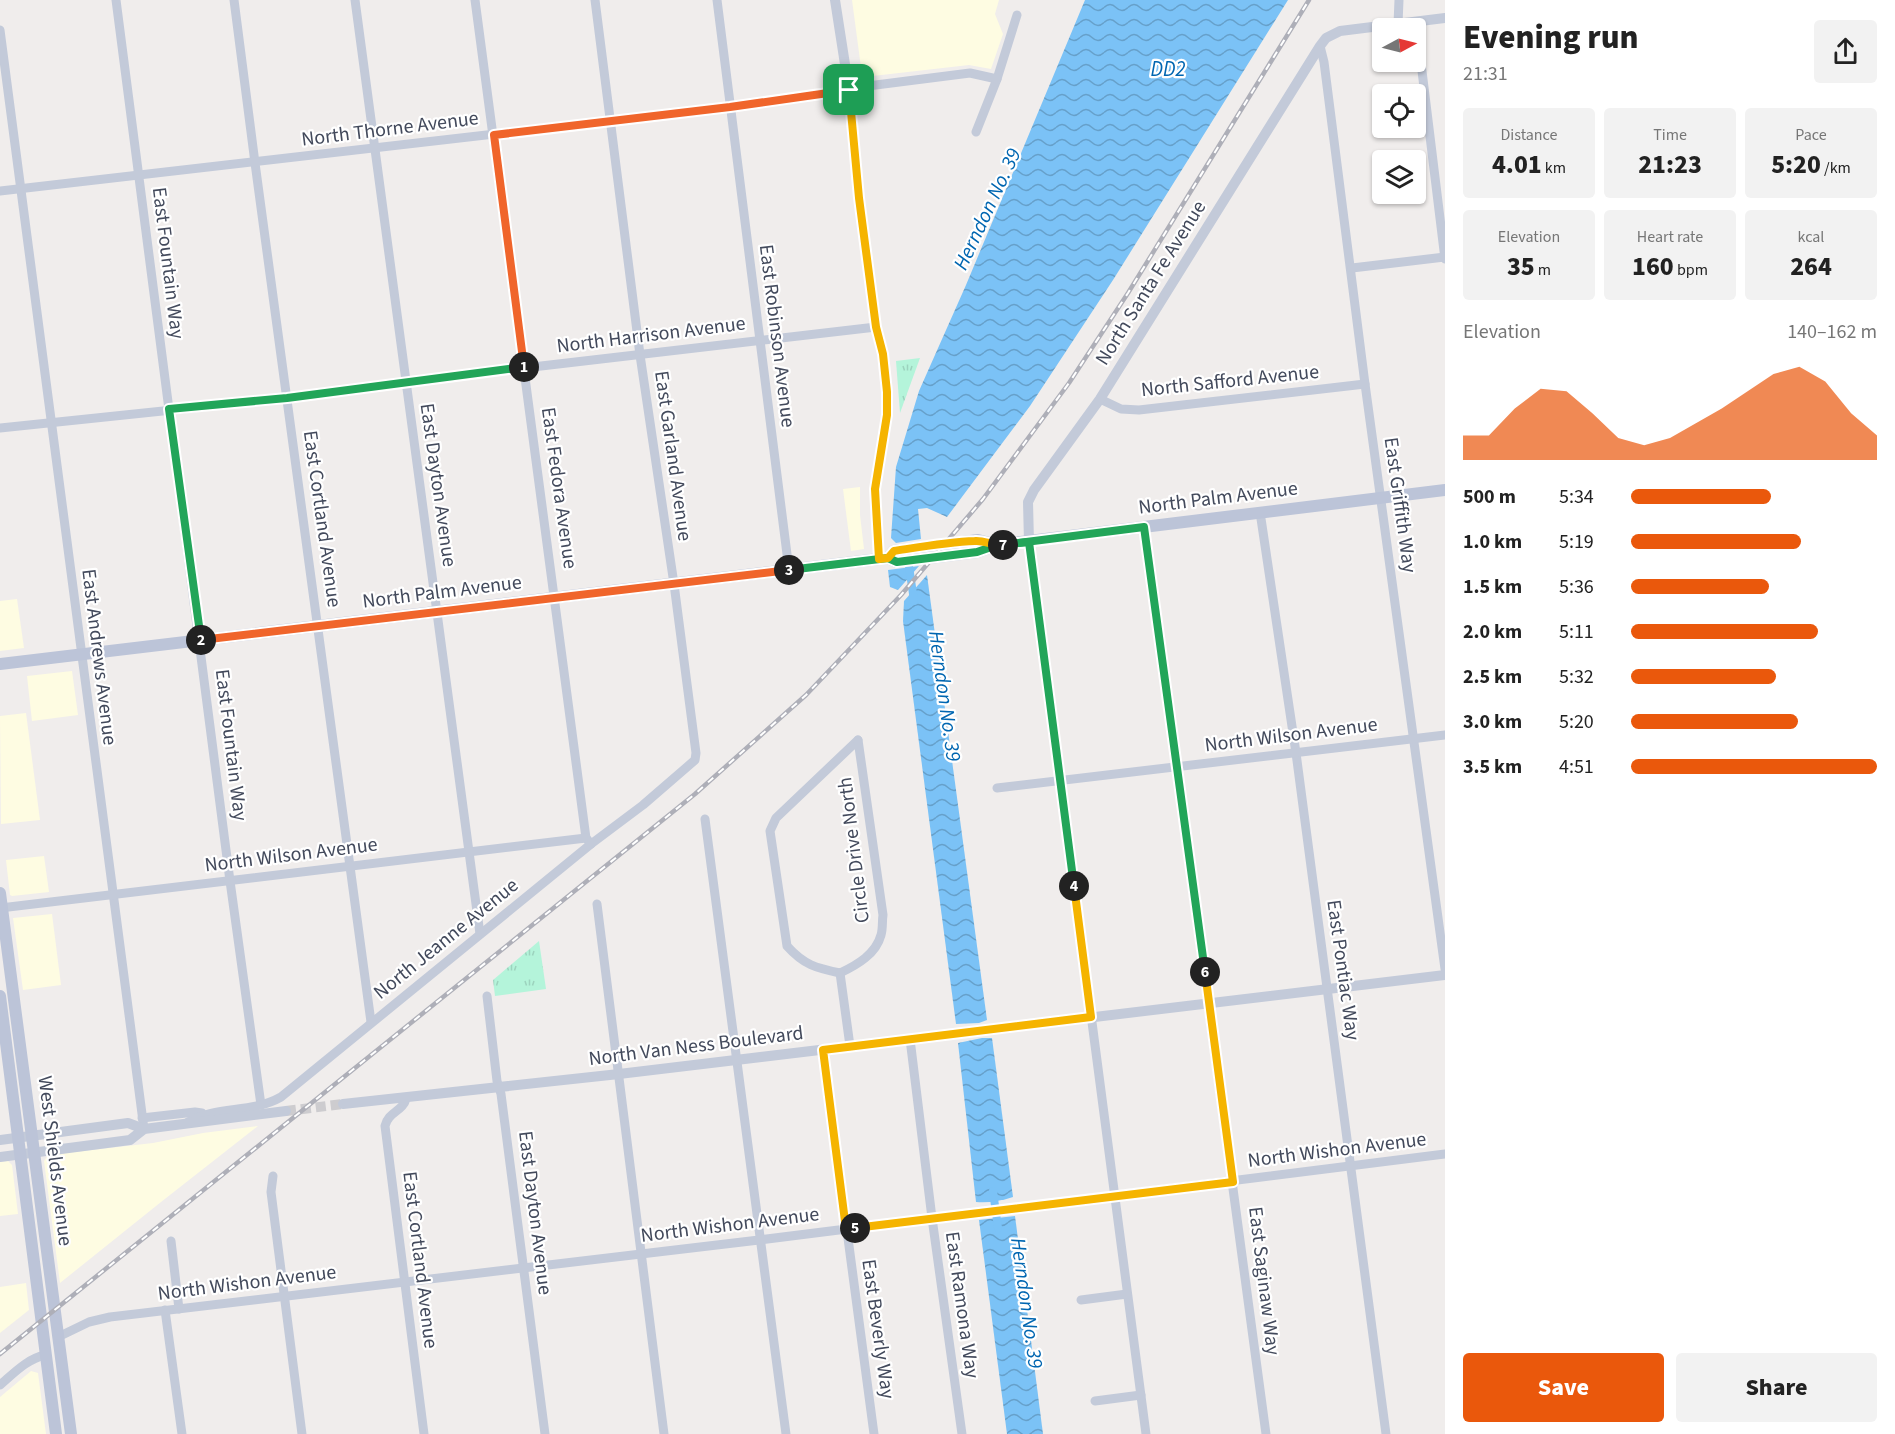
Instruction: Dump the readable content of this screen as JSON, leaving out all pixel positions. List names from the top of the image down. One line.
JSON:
{"streets":{"main road":["North Palm Avenue","West Shields Avenue"],"street":["North Thorne Avenue","East Fountain Way","North Santa Fe Avenue","North Harrison Avenue","East Robinson Avenue","North Safford Avenue","East Garland Avenue","East Dayton Avenue","East Fedora Avenue","East Griffith Way","East Cortland Avenue","East Andrews Avenue","North Wilson Avenue","Circle Drive North","North Jeanne Avenue","East Pontiac Way","North Van Ness Boulevard","North Wishon Avenue","East Saginaw Way","East Ramona Way","East Beverly Way"]},"crossings":[["North Thorne Avenue","East Fountain Way"],["North Thorne Avenue","East Robinson Avenue"],["North Thorne Avenue","East Garland Avenue"],["North Thorne Avenue","East Dayton Avenue"],["North Thorne Avenue","East Fedora Avenue"],["North Thorne Avenue","East Cortland Avenue"],["North Thorne Avenue","East Andrews Avenue"],["East Fountain Way","North Harrison Avenue"],["East Fountain Way","North Palm Avenue"],["East Fountain Way","North Wilson Avenue"],["East Fountain Way","North Jeanne Avenue"],["North Santa Fe Avenue","North Safford Avenue"],["North Santa Fe Avenue","North Palm Avenue"],["North Santa Fe Avenue","East Griffith Way"],["North Harrison Avenue","East Robinson Avenue"],["North Harrison Avenue","East Garland Avenue"],["North Harrison Avenue","East Dayton Avenue"],["North Harrison Avenue","East Fedora Avenue"],["North Harrison Avenue","East Cortland Avenue"],["North Harrison Avenue","East Andrews Avenue"],["East Robinson Avenue","North Palm Avenue"],["North Safford Avenue","East Griffith Way"],["East Garland Avenue","North Palm Avenue"],["East Garland Avenue","North Jeanne Avenue"],["East Dayton Avenue","North Palm Avenue"],["East Dayton Avenue","North Wilson Avenue"],["East Dayton Avenue","North Jeanne Avenue"],["East Dayton Avenue","North Van Ness Boulevard"],["East Dayton Avenue","North Wishon Avenue"],["East Fedora Avenue","North Palm Avenue"],["East Fedora Avenue","North Wilson Avenue"],["East Fedora Avenue","North Jeanne Avenue"],["North Palm Avenue","East Griffith Way"],["North Palm Avenue","East Cortland Avenue"],["North Palm Avenue","East Andrews Avenue"],["North Palm Avenue","East Pontiac Way"],["North Palm Avenue","East Saginaw Way"],["East Griffith Way","North Wilson Avenue"],["East Cortland Avenue","North Wilson Avenue"],["East Cortland Avenue","North Jeanne Avenue"],["East Cortland Avenue","North Van Ness Boulevard"],["East Cortland Avenue","North Wishon Avenue"],["East Andrews Avenue","North Wilson Avenue"],["East Andrews Avenue","North Jeanne Avenue"],["North Wilson Avenue","North Jeanne Avenue"],["North Wilson Avenue","East Pontiac Way"],["North Wilson Avenue","West Shields Avenue"],["North Wilson Avenue","East Saginaw Way"],["East Pontiac Way","North Van Ness Boulevard"],["East Pontiac Way","North Wishon Avenue"],["North Van Ness Boulevard","East Saginaw Way"],["North Van Ness Boulevard","East Ramona Way"],["North Van Ness Boulevard","East Beverly Way"],["North Wishon Avenue","West Shields Avenue"],["North Wishon Avenue","East Saginaw Way"],["North Wishon Avenue","East Ramona Way"],["North Wishon Avenue","East Beverly Way"]],"water":["DD2","Herndon No. 39"],"north":"right","page":{"heading":["Evening run","21:31"],"stats":[["Distance","4.01 km"],["Time","21:23"],["Pace","5:20 /km"],["Elevation","35 m"],["Heart rate","160 bpm"],["kcal","264"]],"chart":["Elevation","140–162 m"],"pins":["1","7","3","2","4","6","5"],"list":[{"name":"500 m","note":"5:34"},{"name":"1.0 km","note":"5:19"},{"name":"1.5 km","note":"5:36"},{"name":"2.0 km","note":"5:11"},{"name":"2.5 km","note":"5:32"},{"name":"3.0 km","note":"5:20"},{"name":"3.5 km","note":"4:51"}],"buttons":["Save","Share"]}}
